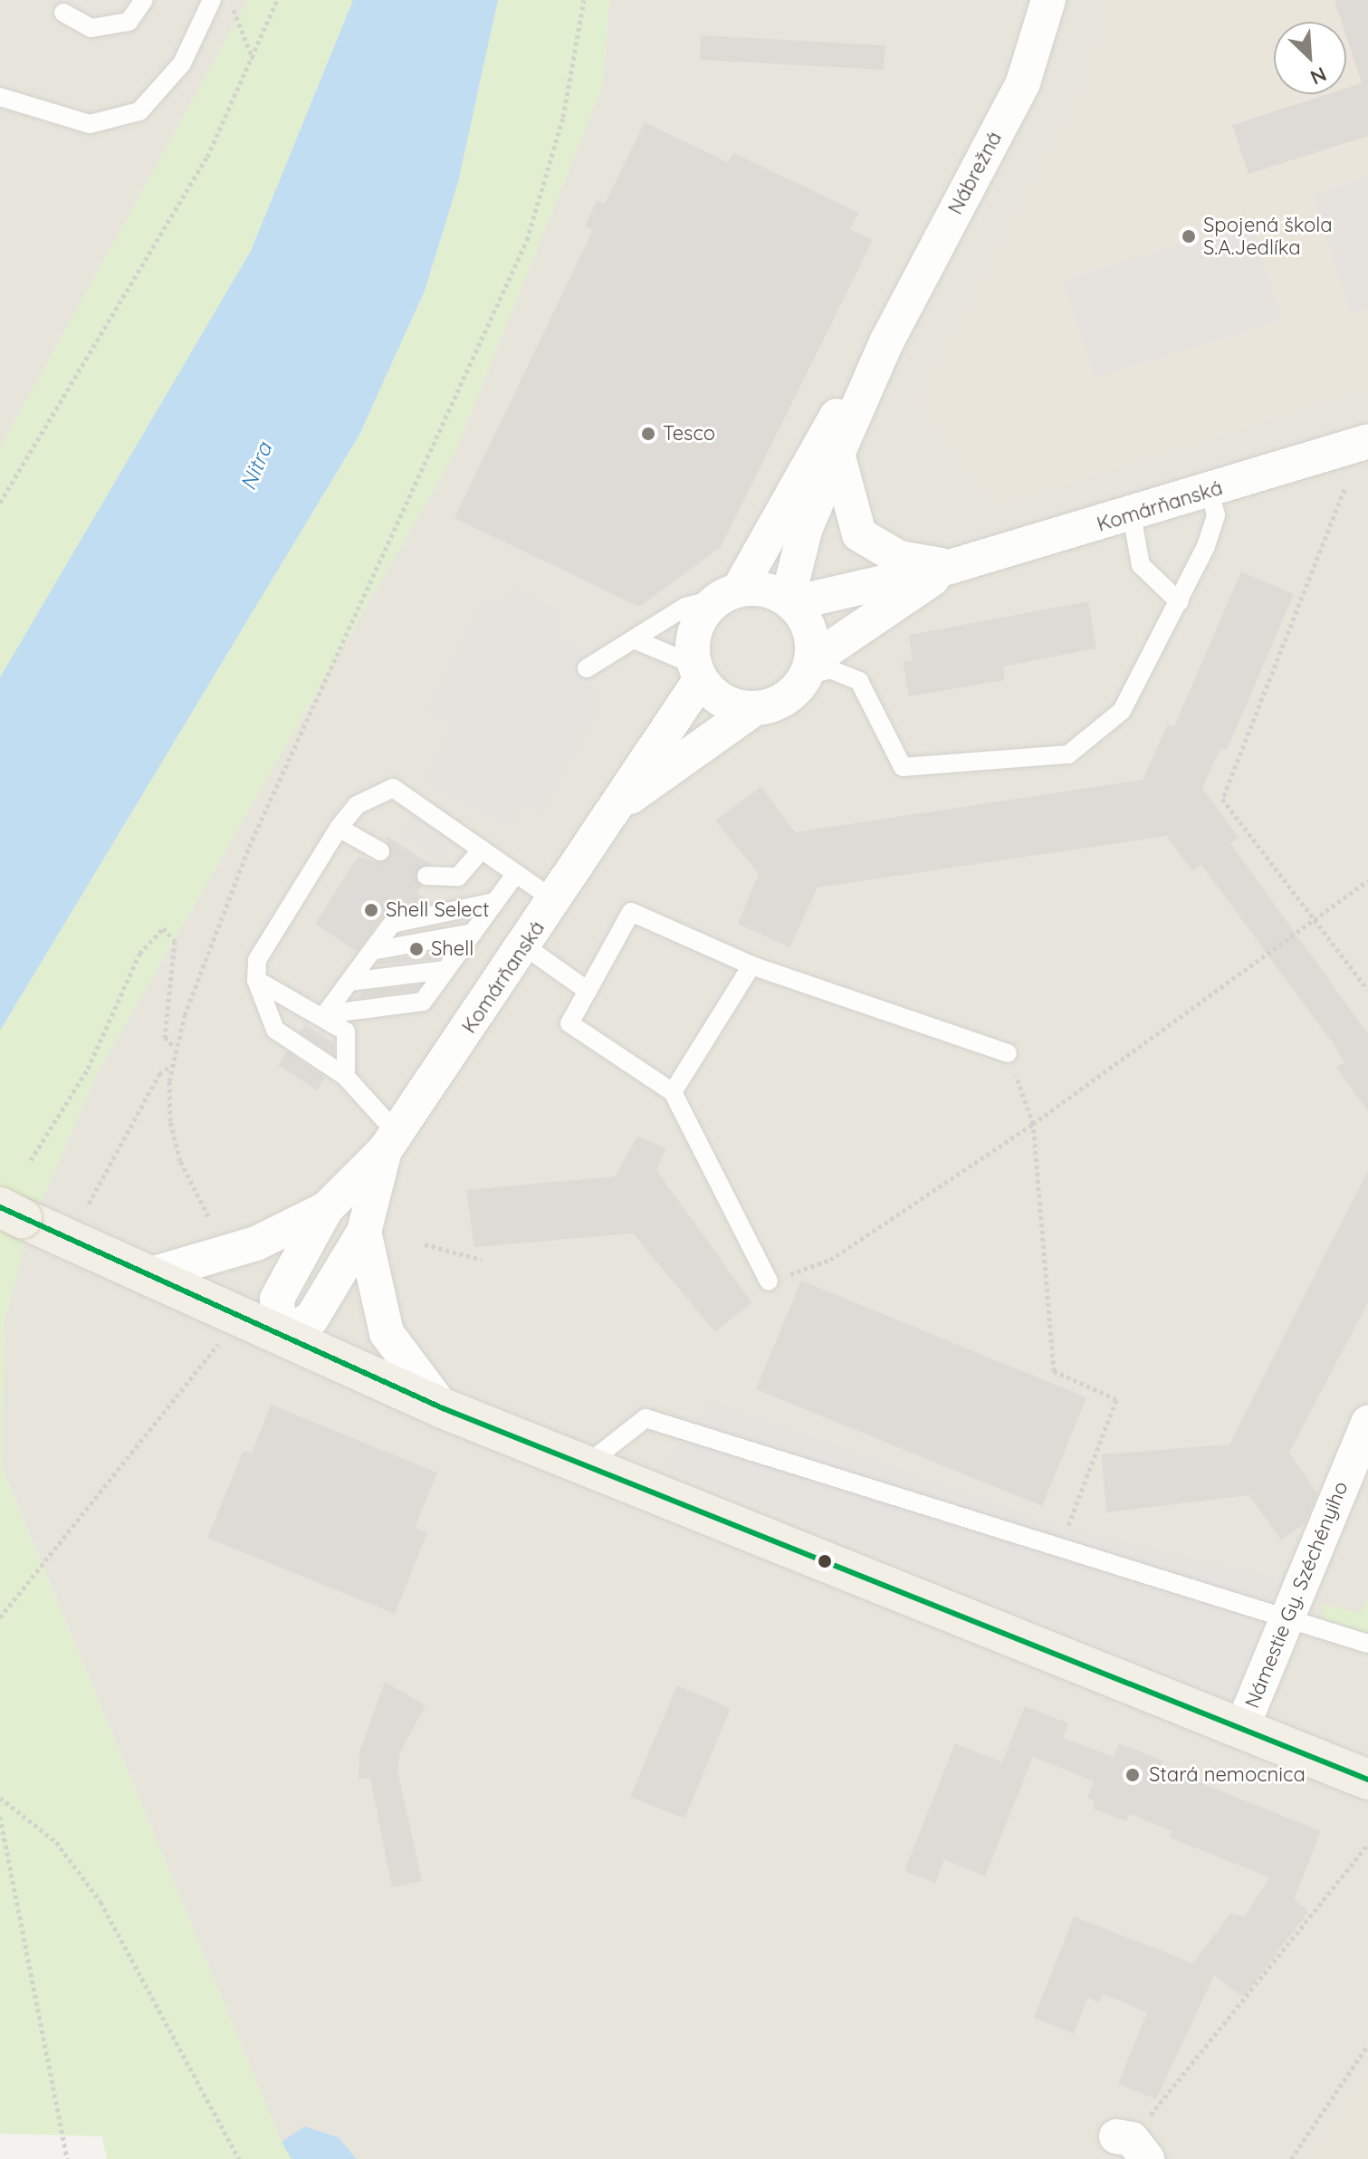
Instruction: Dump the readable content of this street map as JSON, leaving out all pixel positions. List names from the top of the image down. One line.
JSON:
{"streets":{"street":["Nábrežná","Komárňanská","Námestie Gy. Széchényiho"]},"crossings":[["Nábrežná","Komárňanská"]],"water":["Nitra"],"places":["Spojená škola S.A.Jedlíka","Tesco","Shell Select","Shell","Stará nemocnica"],"north":"bottom right"}
